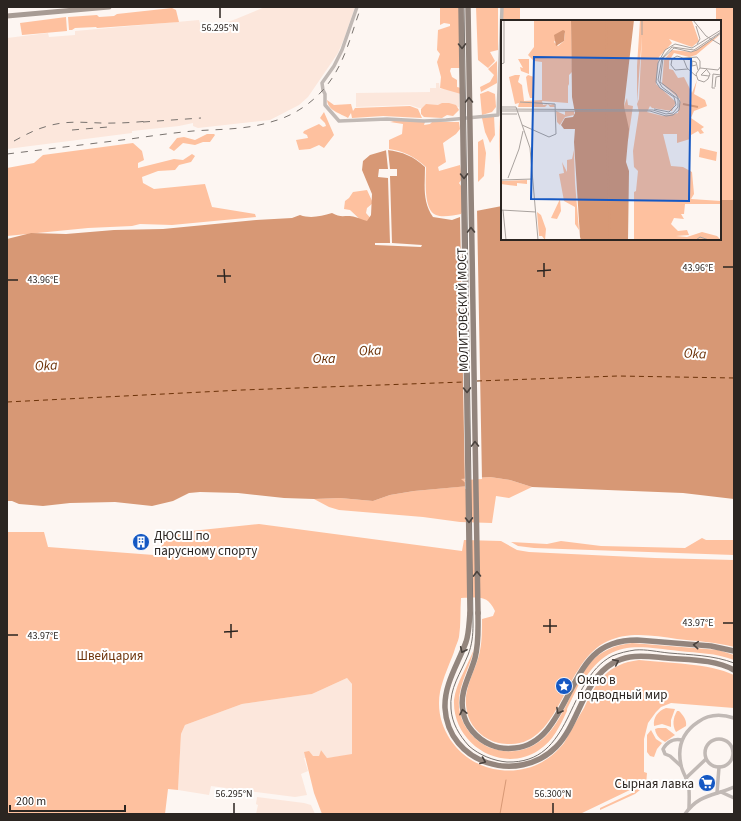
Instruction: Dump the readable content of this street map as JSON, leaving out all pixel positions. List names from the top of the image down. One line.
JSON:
{"streets":{"main road":["МОЛИТОВСКИЙ МОСТ"]},"water":["Oka","Ока"],"parks":["Швейцария"],"places":{"building":["ДЮСШ по парусному спорту"],"place":["Окно в подводный мир"],"supermarket":["Сырная лавка"]},"scale_bar":"200 m","coordinates":["56.295°N","43.96°E","43.97°E","56.300°N"]}
